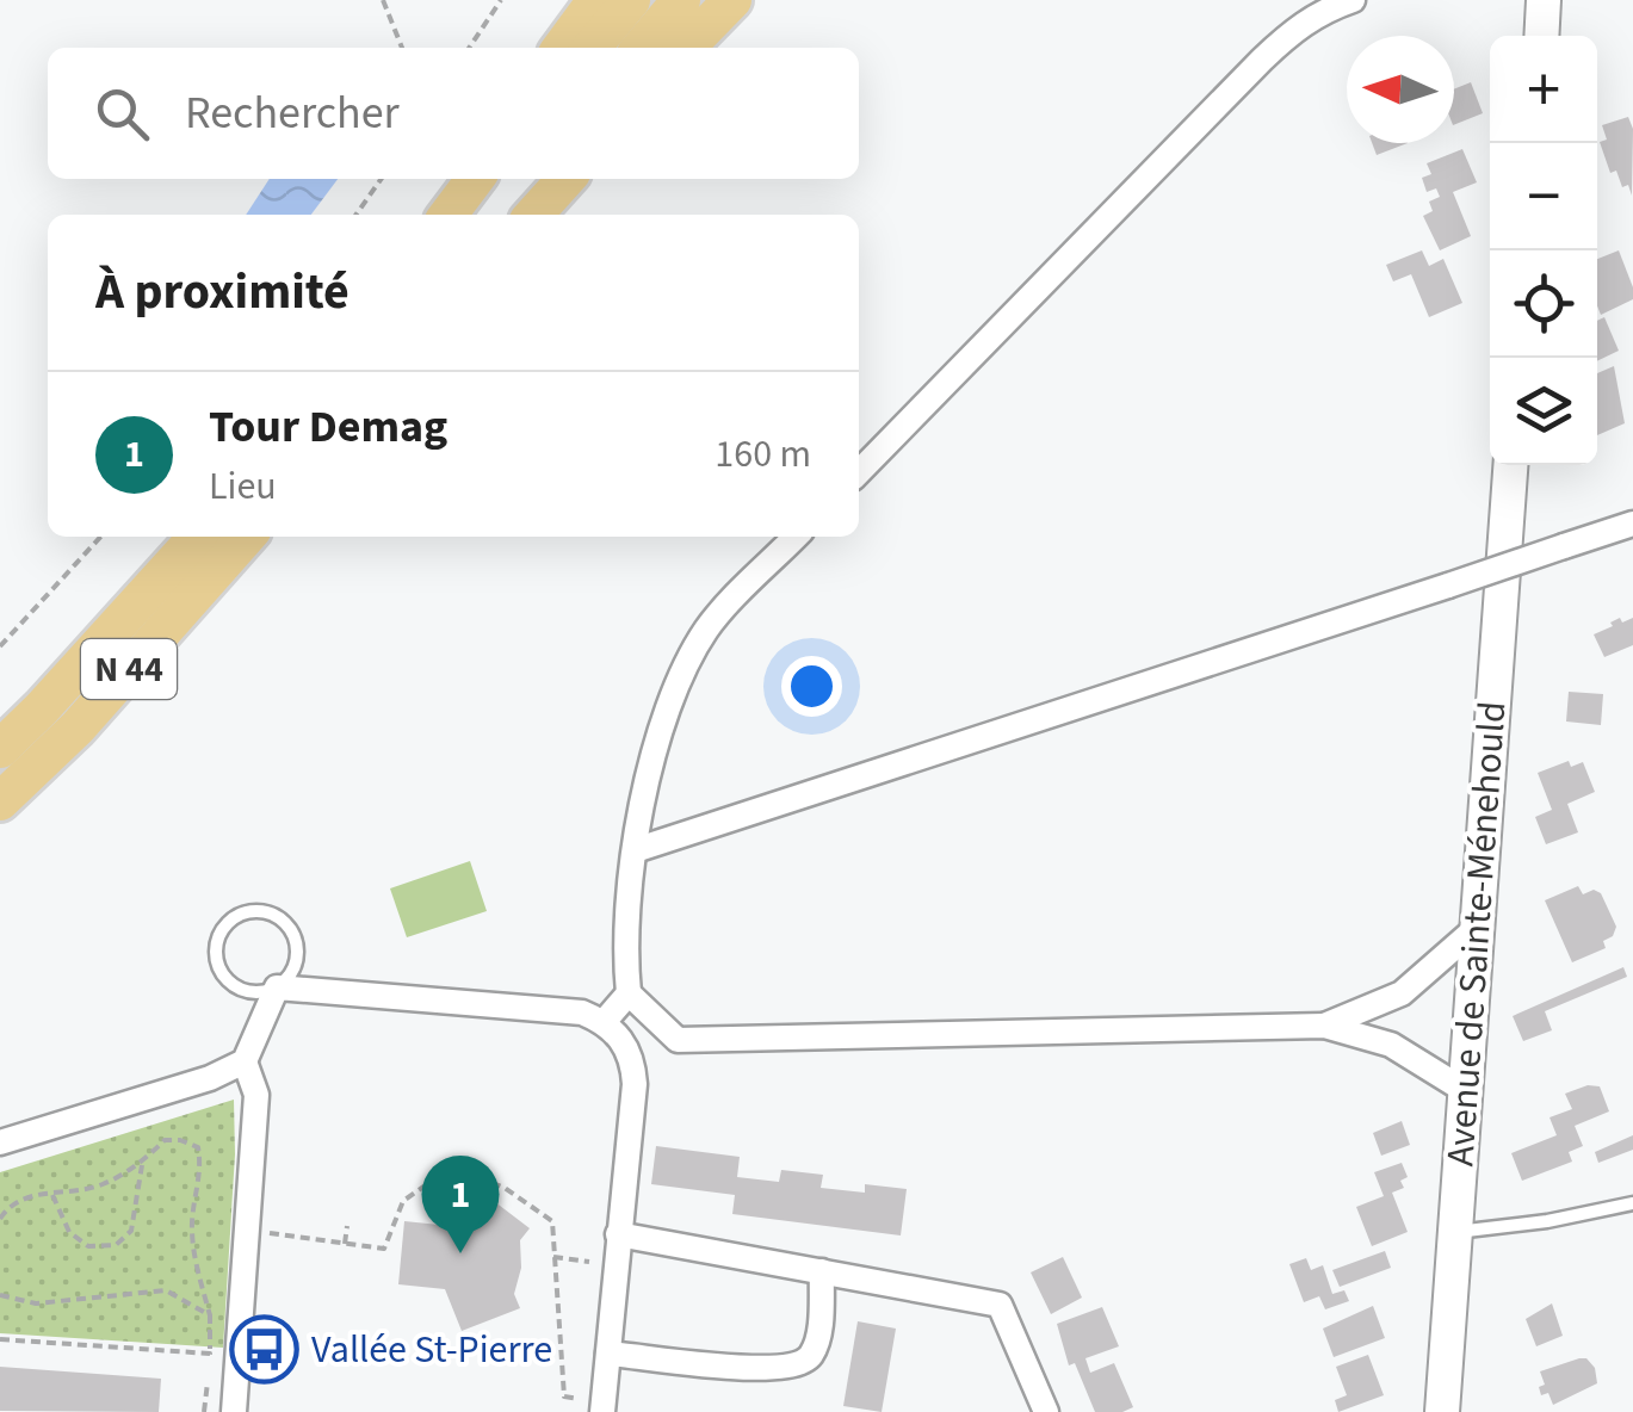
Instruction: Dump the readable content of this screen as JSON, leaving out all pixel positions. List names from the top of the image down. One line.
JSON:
{"streets":{"main road":["N 44","Avenue de Sainte-Ménehould"]},"places":{"bus stop":["Vallée St-Pierre"]},"north":"left","page":{"map_buttons":["+","−"],"search":"Rechercher","heading":"À proximité","list":[{"mark":"1","name":"Tour Demag","note":"Lieu","value":"160 m"}],"pins":"1"}}
